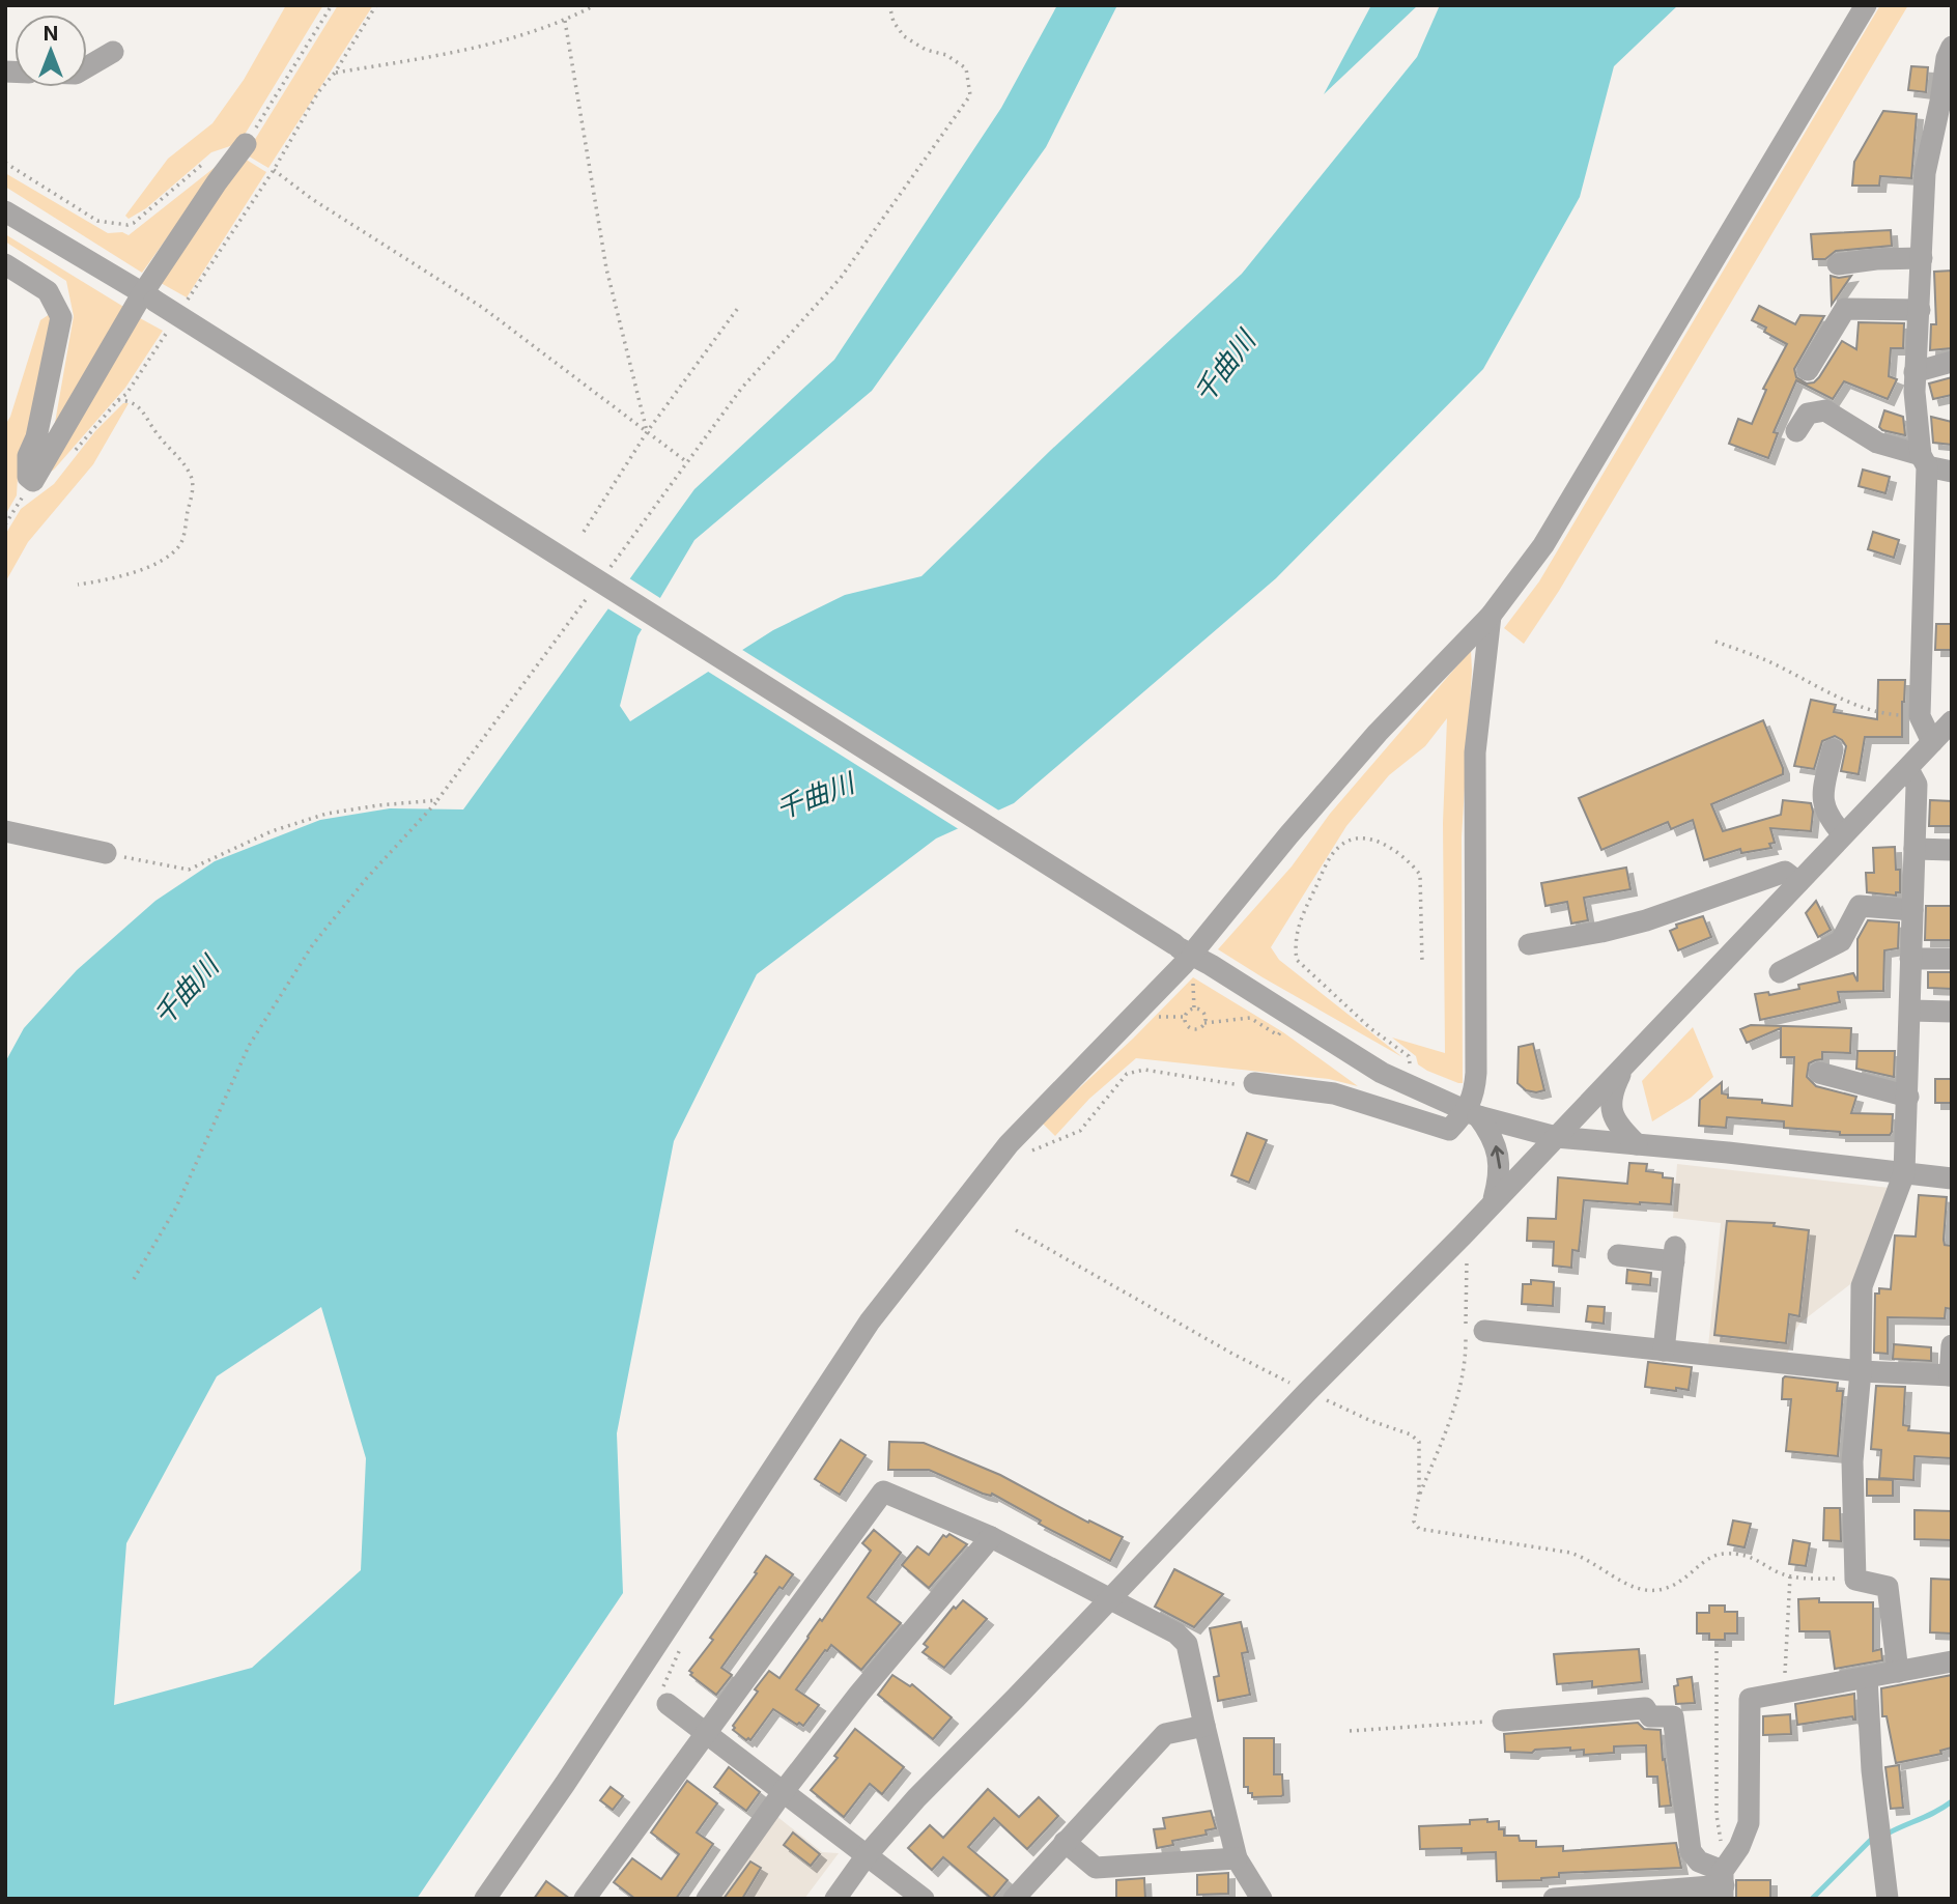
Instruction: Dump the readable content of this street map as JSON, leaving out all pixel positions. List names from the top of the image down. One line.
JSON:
{"water":["千曲川"],"north":"top"}
